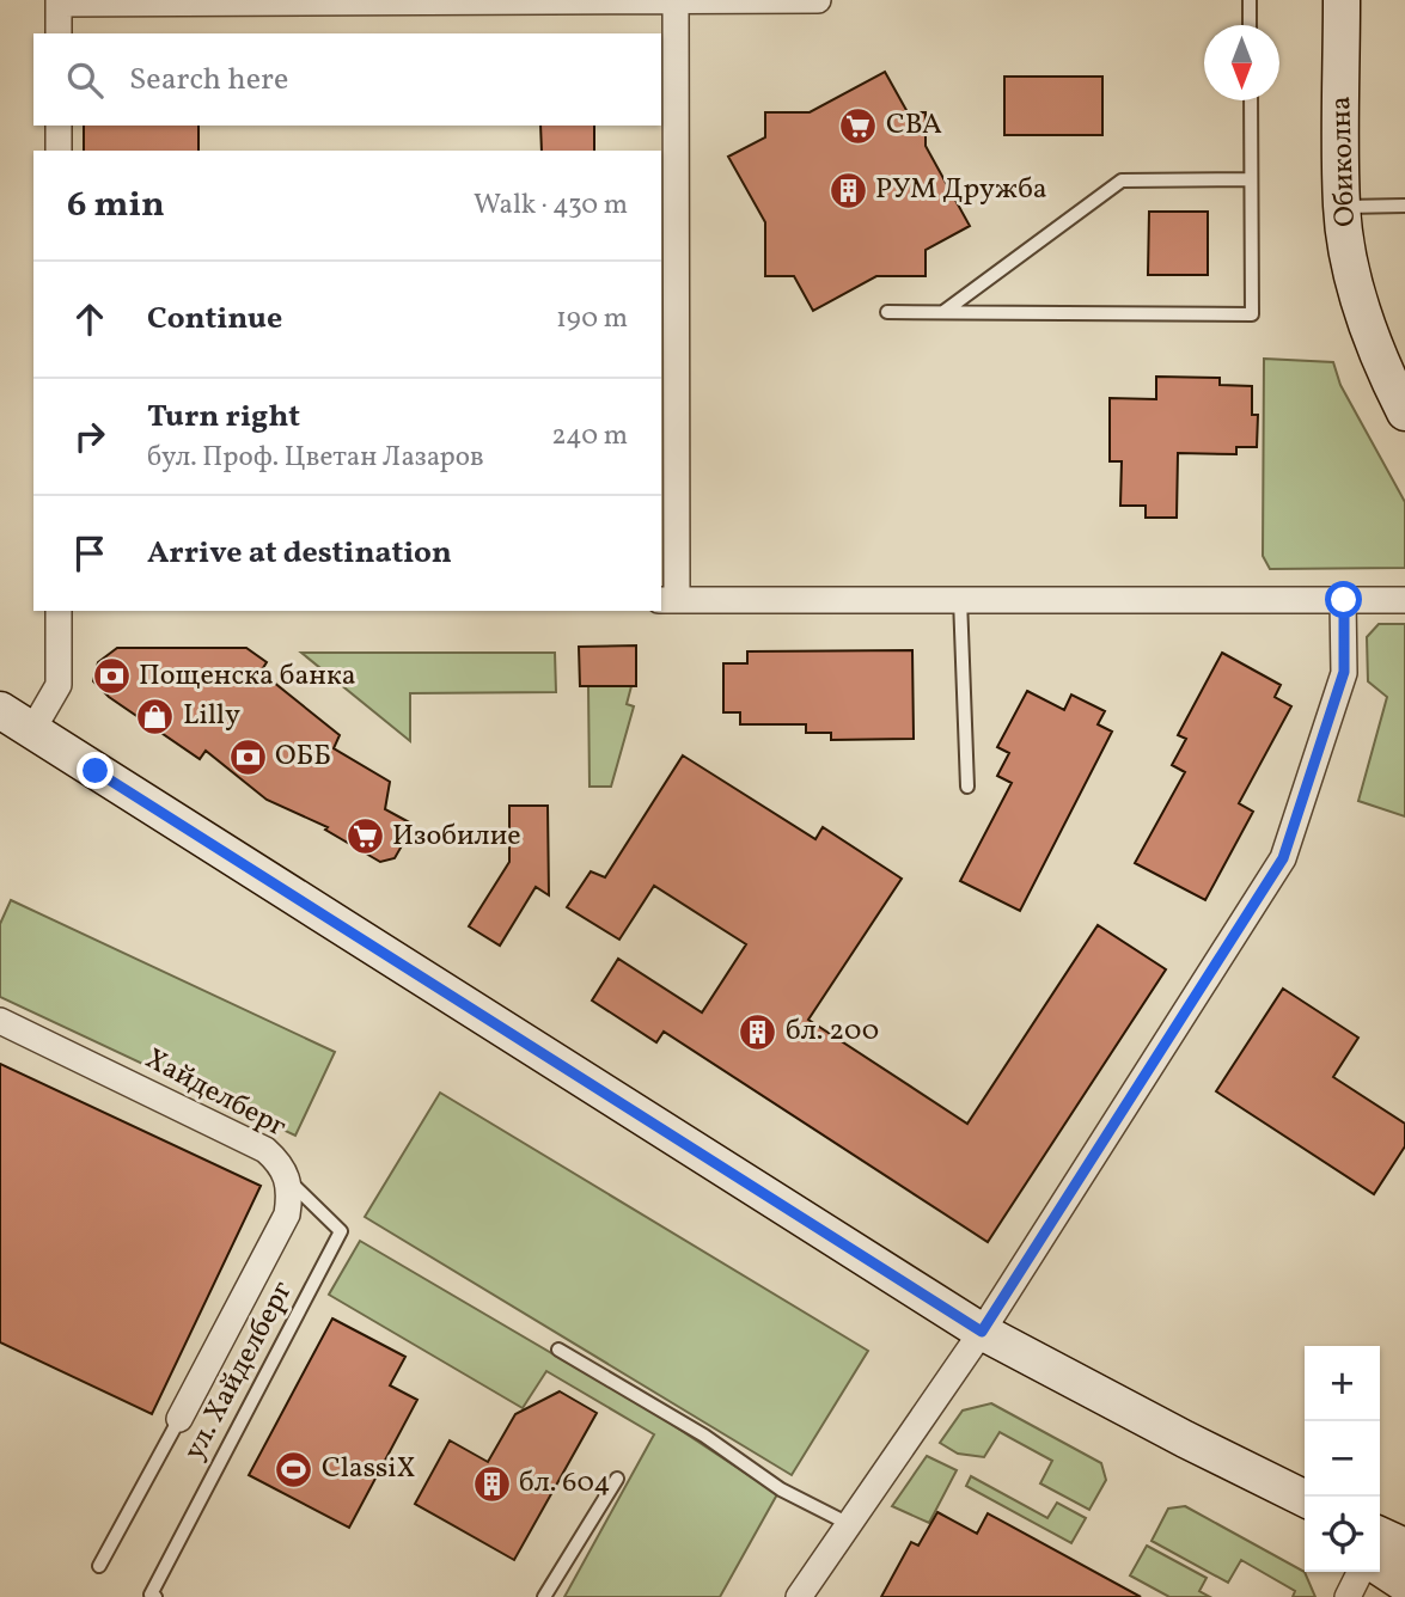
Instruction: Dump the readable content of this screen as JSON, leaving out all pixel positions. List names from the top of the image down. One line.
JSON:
{"streets":{"main road":["Обиколна"],"street":["Хайделберг"],"lane":["ул. Хайделберг"]},"crossings":[["Хайделберг","ул. Хайделберг"]],"places":{"supermarket":["CBA","Изобилие"],"building":["РУМ Дружба","бл. 200","бл. 604"],"bank":["Пощенска банка","ОББ"],"shop":["Lilly"],"sports":["ClassiX"]},"north":"bottom","page":{"search":"Search here","heading":["6 min","Walk · 430 m"],"list":[["Continue","190 m"],["Turn right","бул. Проф. Цветан Лазаров","240 m"],"Arrive at destination"],"map_buttons":["+","−"]}}
